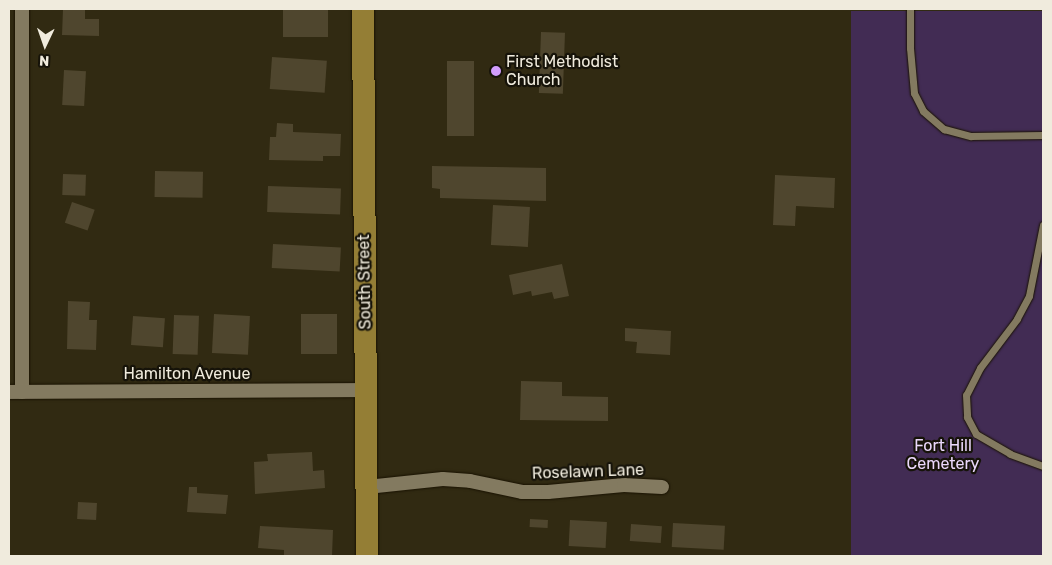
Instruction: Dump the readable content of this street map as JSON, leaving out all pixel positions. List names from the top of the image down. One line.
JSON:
{"streets":{"main road":["South Street"],"street":["Hamilton Avenue","Roselawn Lane"]},"crossings":[["South Street","Hamilton Avenue"],["South Street","Roselawn Lane"]],"parks":["Fort Hill Cemetery"],"places":["First Methodist Church"],"north":"bottom"}
